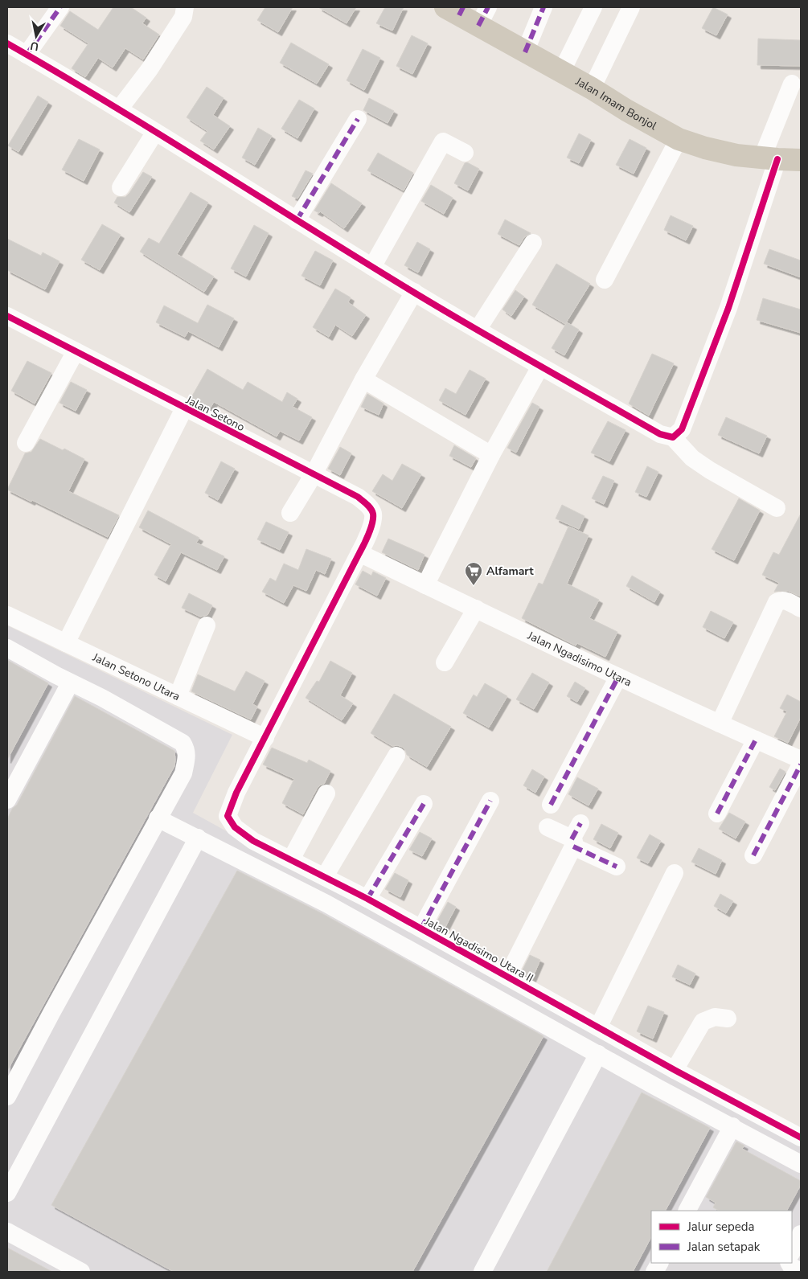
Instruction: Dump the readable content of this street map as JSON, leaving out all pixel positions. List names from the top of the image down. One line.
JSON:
{"streets":{"main road":["Jalan Imam Bonjol"],"street":["Jalan Setono","Jalan Ngadisimo Utara","Jalan Setono Utara","Jalan Ngadisimo Utara II"]},"crossings":[["Jalan Setono","Jalan Ngadisimo Utara"],["Jalan Setono Utara","Jalan Ngadisimo Utara II"]],"places":{"supermarket":["Alfamart"]},"legend":["Jalur sepeda","Jalan setapak"],"north":"bottom"}
